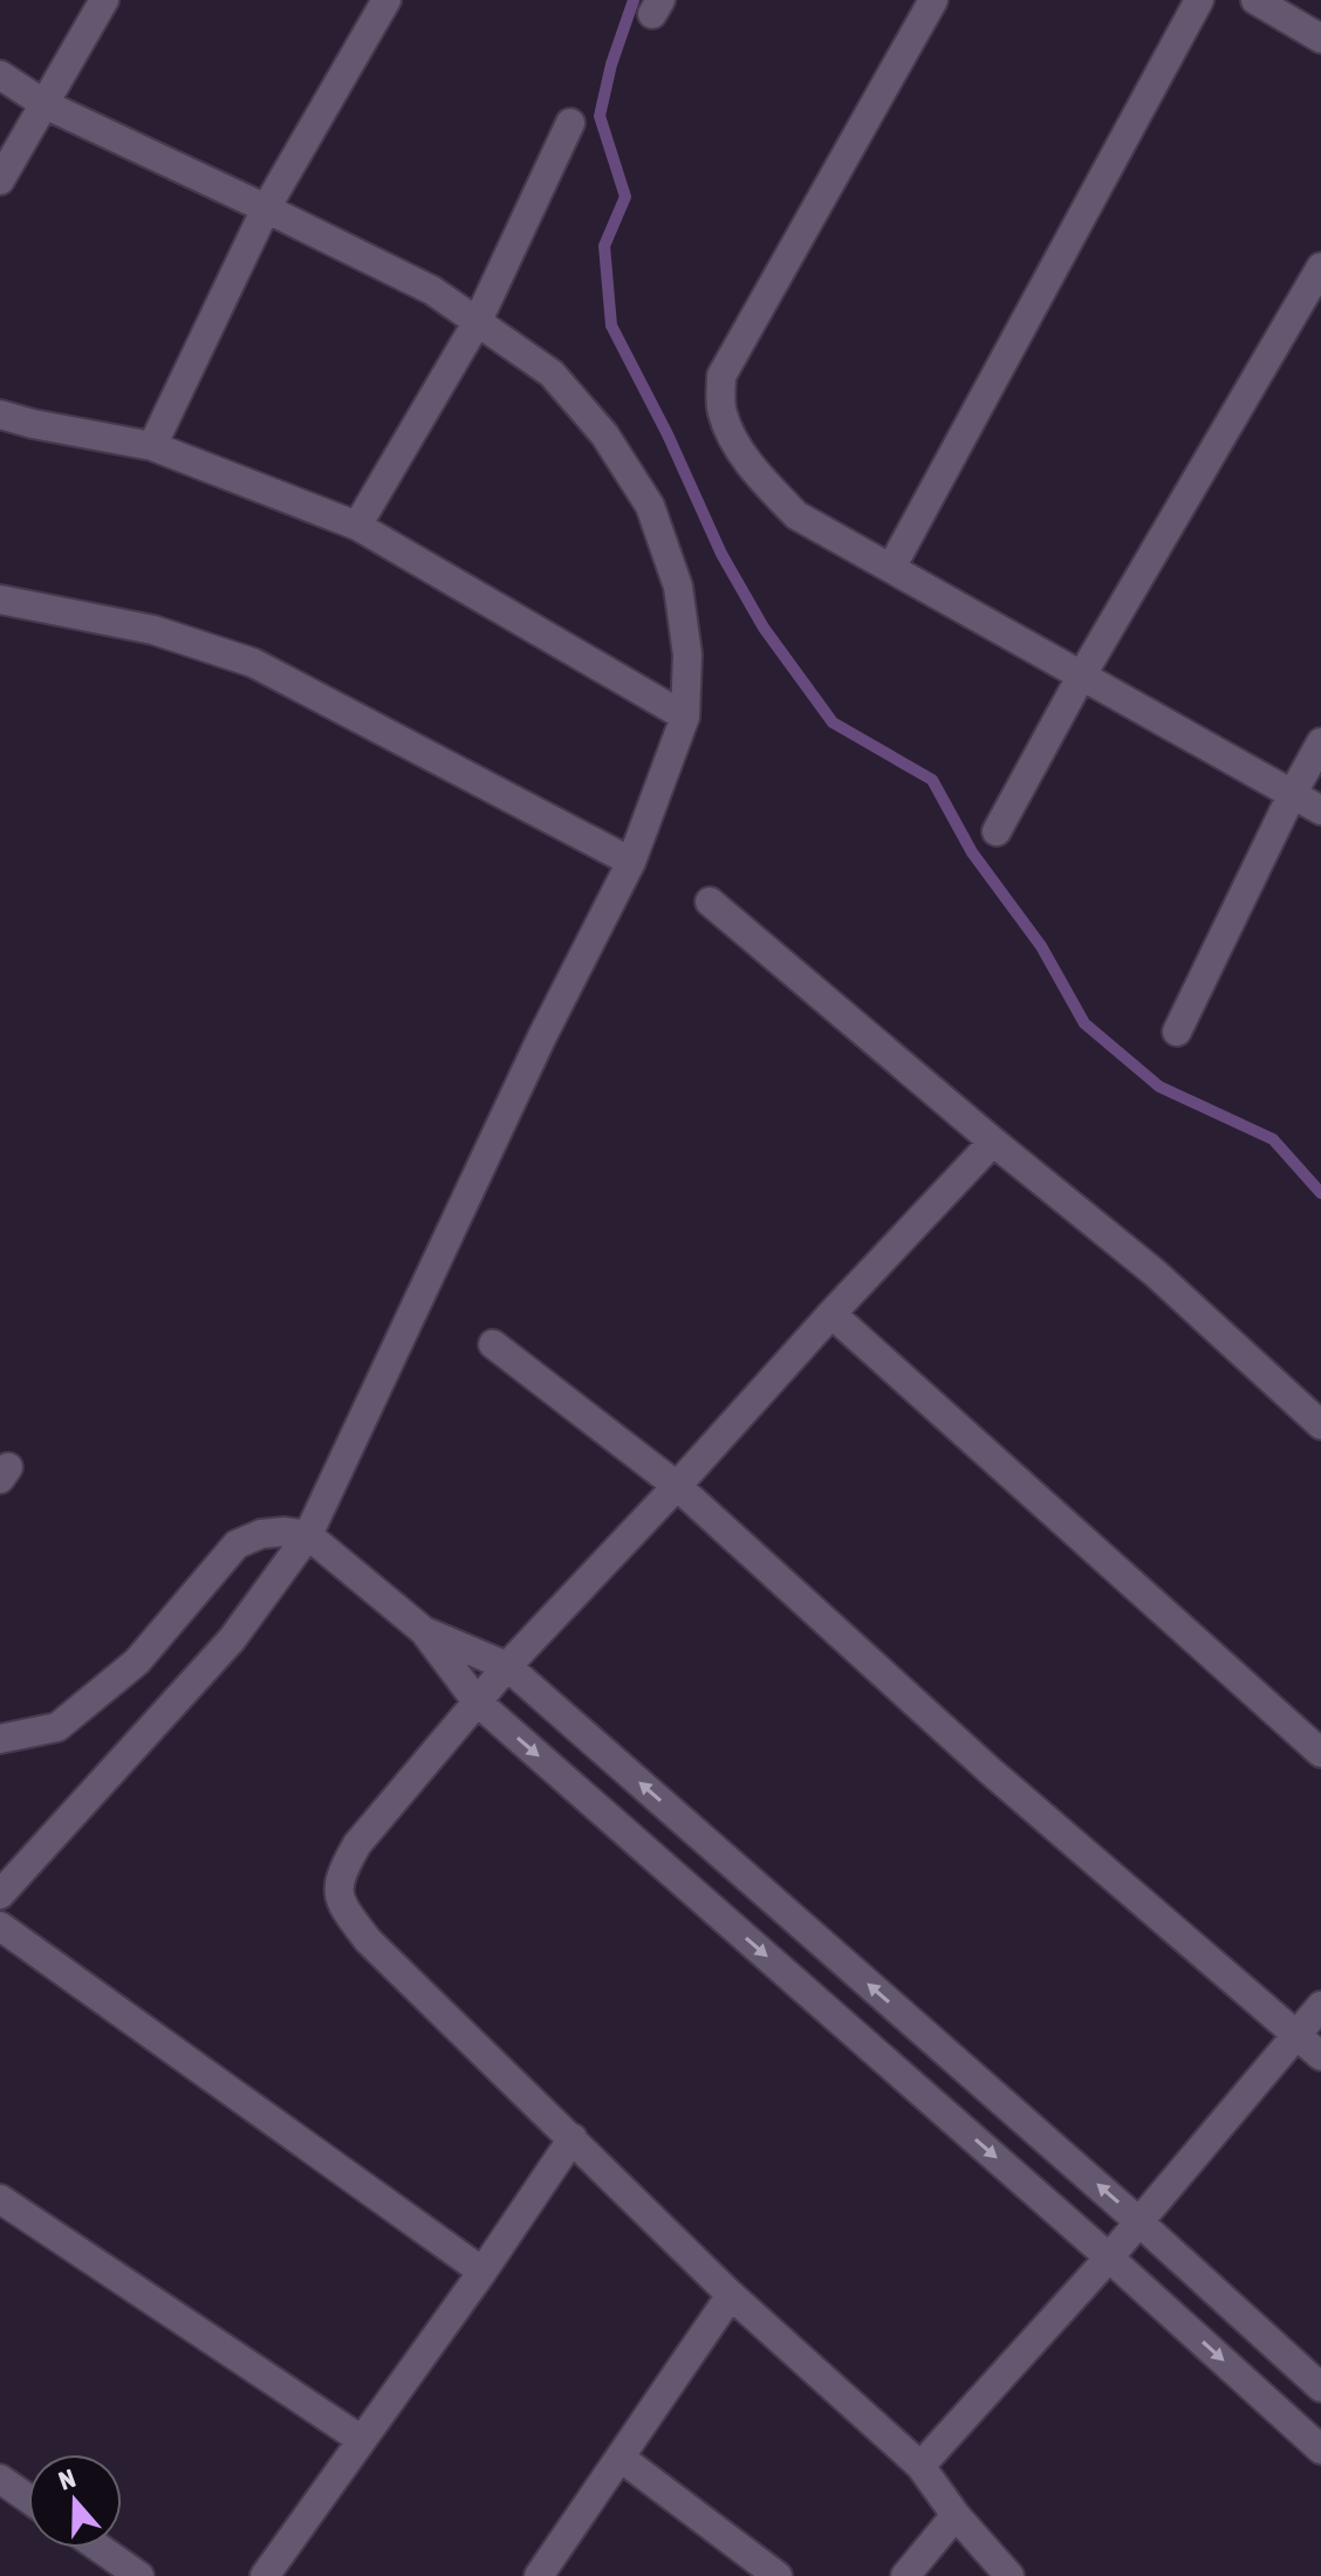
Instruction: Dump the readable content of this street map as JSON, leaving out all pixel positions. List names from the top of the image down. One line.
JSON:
{"north":"top"}
